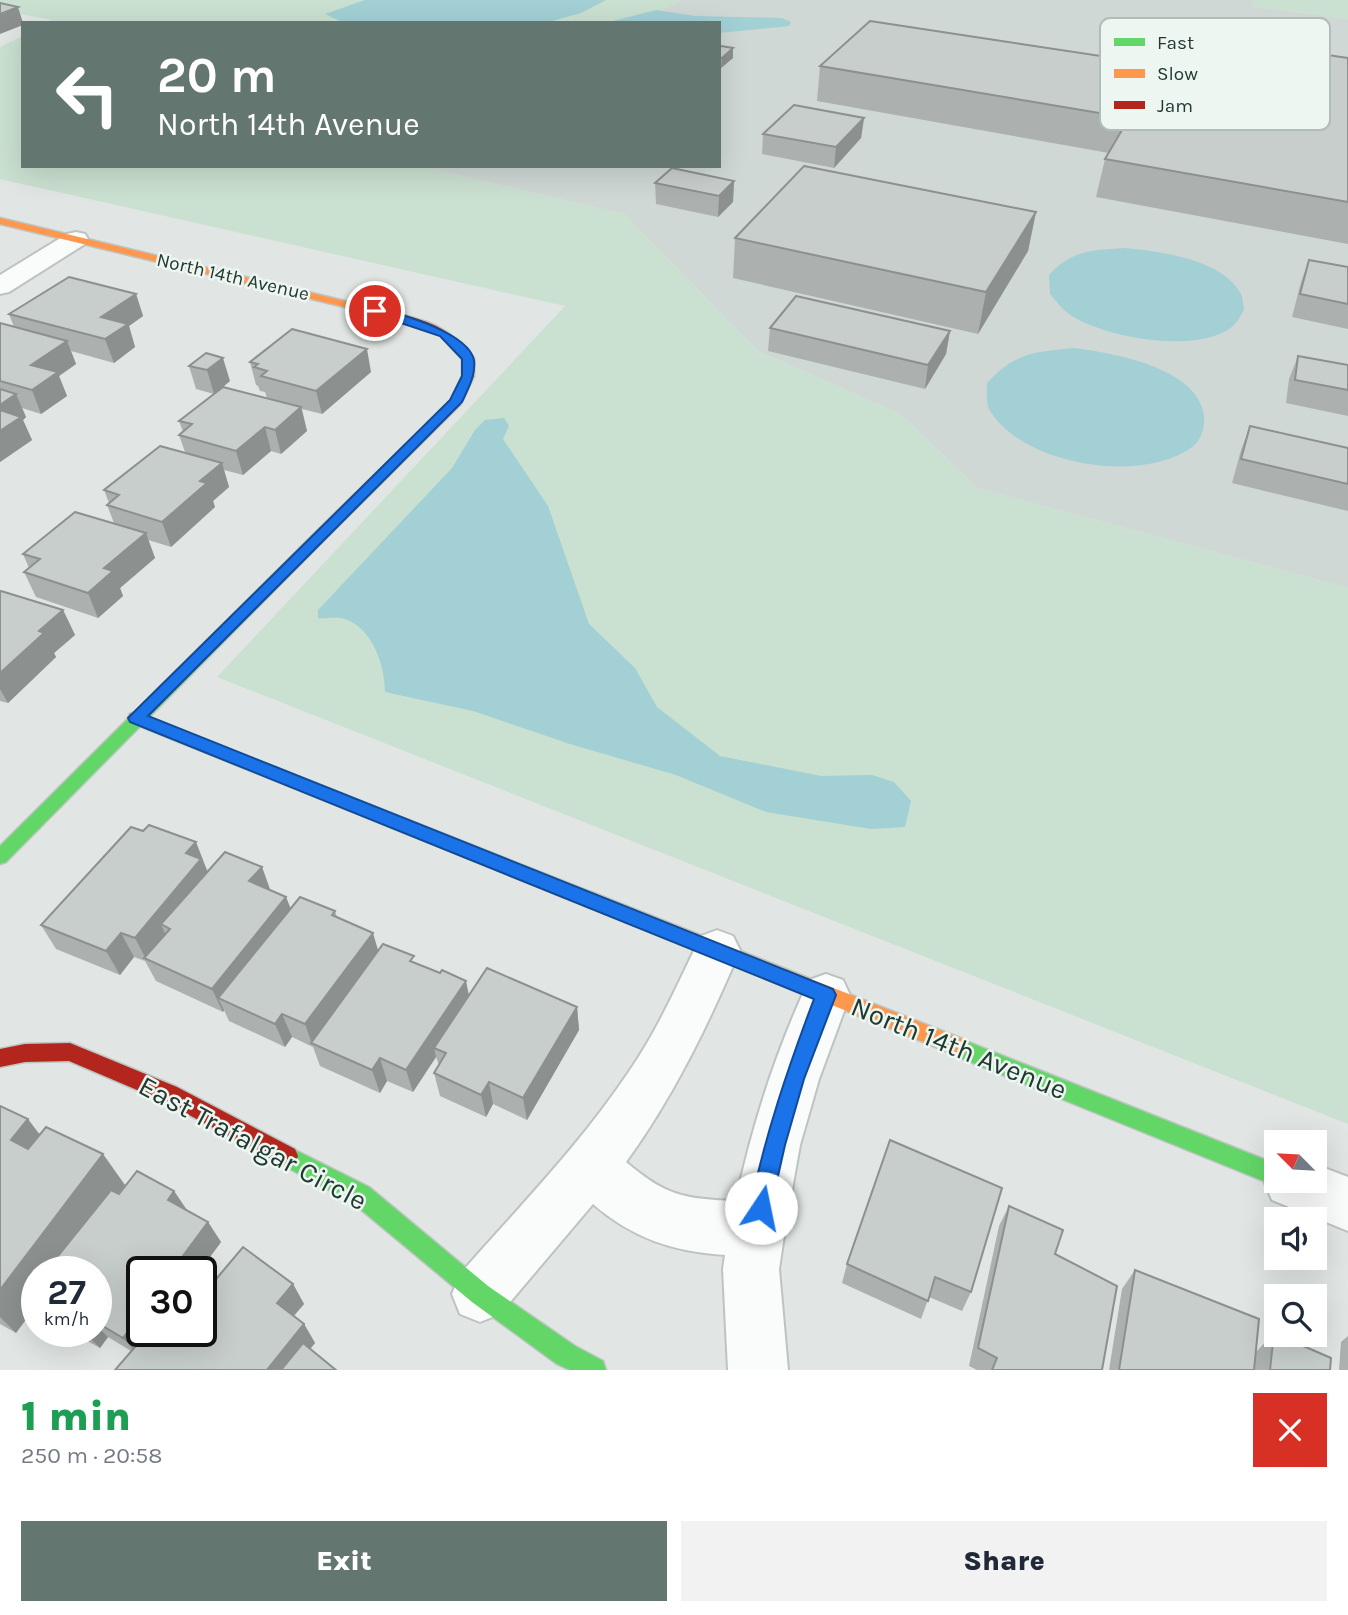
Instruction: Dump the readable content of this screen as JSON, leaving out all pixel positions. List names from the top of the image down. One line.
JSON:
{"streets":{"street":["North 14th Avenue","East Trafalgar Circle"]},"legend":["Fast","Slow","Jam"],"north":"top left","page":{"turn":["20 m","North 14th Avenue"],"speed":"27 km/h","limit":"30","heading":["1 min","250 m · 20:58"],"buttons":["Exit","Share"]}}
